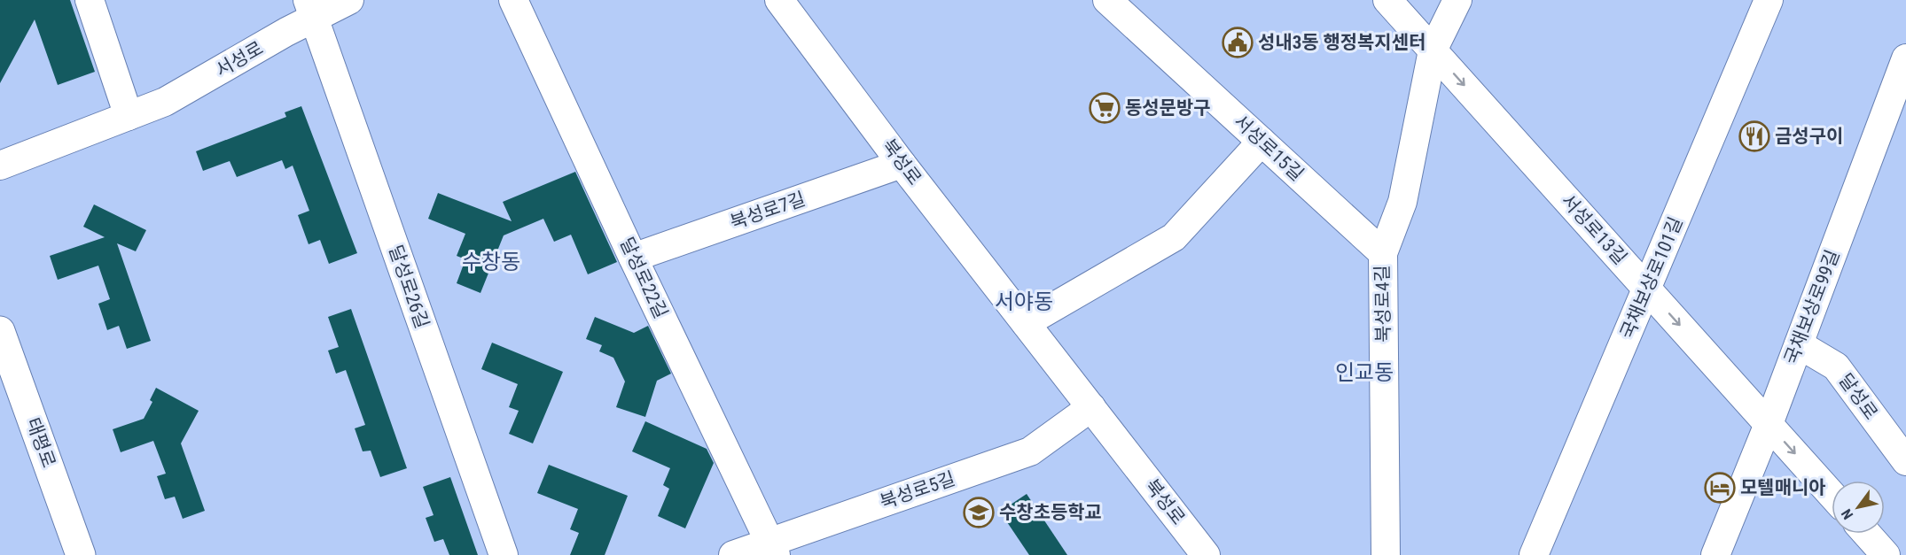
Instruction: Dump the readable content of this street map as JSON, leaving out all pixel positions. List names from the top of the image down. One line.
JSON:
{"streets":{"main road":["태평로"],"street":["서성로","서성로15길","북성로","북성로7길","서성로13길","달성로22길","국채보상로101길","달성로26길","북성로4길","국채보상로99길","달성로","북성로5길"]},"crossings":[["서성로","달성로26길"],["서성로15길","북성로4길"],["북성로","북성로7길"],["북성로","북성로5길"],["북성로7길","달성로22길"],["서성로13길","국채보상로101길"],["서성로13길","북성로4길"],["서성로13길","국채보상로99길"],["달성로22길","북성로5길"],["국채보상로99길","달성로"]],"one_way":["서성로13길"],"districts":["수창동","서야동","인교동"],"places":{"public building":["성내3동 행정복지센터"],"supermarket":["동성문방구"],"restaurant":["금성구이"],"hotel":["모텔매니아"],"school or university":["수창초등학교"]},"north":"bottom left"}
